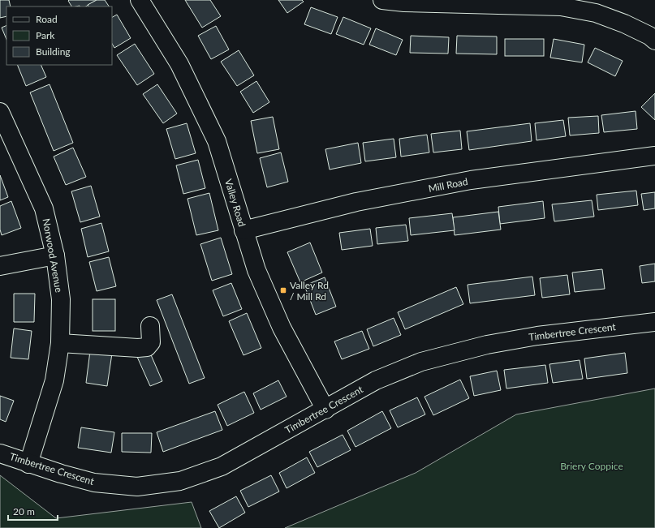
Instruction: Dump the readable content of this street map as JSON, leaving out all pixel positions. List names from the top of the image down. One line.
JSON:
{"streets":{"street":["Mill Road","Valley Road","Norwood Avenue","Timbertree Crescent"]},"crossings":[["Mill Road","Valley Road"],["Valley Road","Timbertree Crescent"],["Norwood Avenue","Timbertree Crescent"]],"parks":["Briery Coppice"],"places":{"transit":["Valley Rd / Mill Rd"]},"legend":["Road","Park","Building"],"scale_bar":"20 m"}
